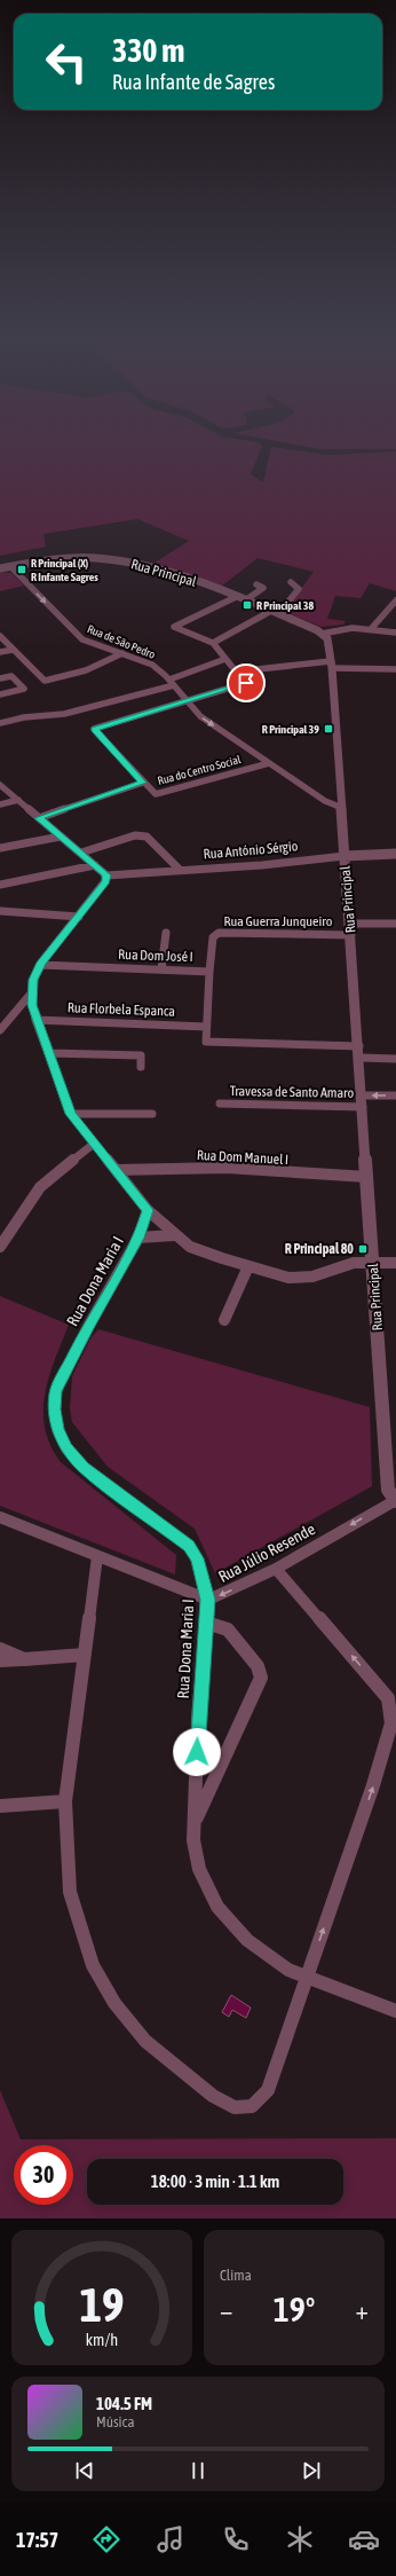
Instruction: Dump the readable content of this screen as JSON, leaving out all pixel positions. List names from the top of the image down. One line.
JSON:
{"streets":{"street":["Rua Principal","Rua de São Pedro","Rua do Centro Social","Rua António Sérgio","Rua Guerra Junqueiro","Rua Dom José I","Rua Florbela Espanca","Travessa de Santo Amaro","Rua Dom Manuel I","Rua Dona Maria I","Rua Júlio Resende"]},"crossings":[["Rua Principal","Rua de São Pedro"],["Rua Principal","Rua António Sérgio"],["Rua Principal","Rua Guerra Junqueiro"],["Rua Principal","Travessa de Santo Amaro"],["Rua Principal","Rua Dom Manuel I"],["Rua Principal","Rua Júlio Resende"],["Rua de São Pedro","Rua do Centro Social"],["Rua Guerra Junqueiro","Rua Dom José I"],["Rua Dom José I","Rua Florbela Espanca"],["Rua Dona Maria I","Rua Júlio Resende"]],"one_way":["Rua de São Pedro","Rua Júlio Resende"],"places":{"transit":["R Principal (X) R Infante Sagres","R Principal 38","R Principal 39","R Principal 80"]},"page":{"turn":["330 m","Rua Infante de Sagres"],"limit":"30","trip":"18:00 · 3 min · 1.1 km","tile":"Clima","heat":["−","19°","+"],"song":["104.5 FM","Música"],"tabs":"17:57","gauge":["19","km/h"]}}
